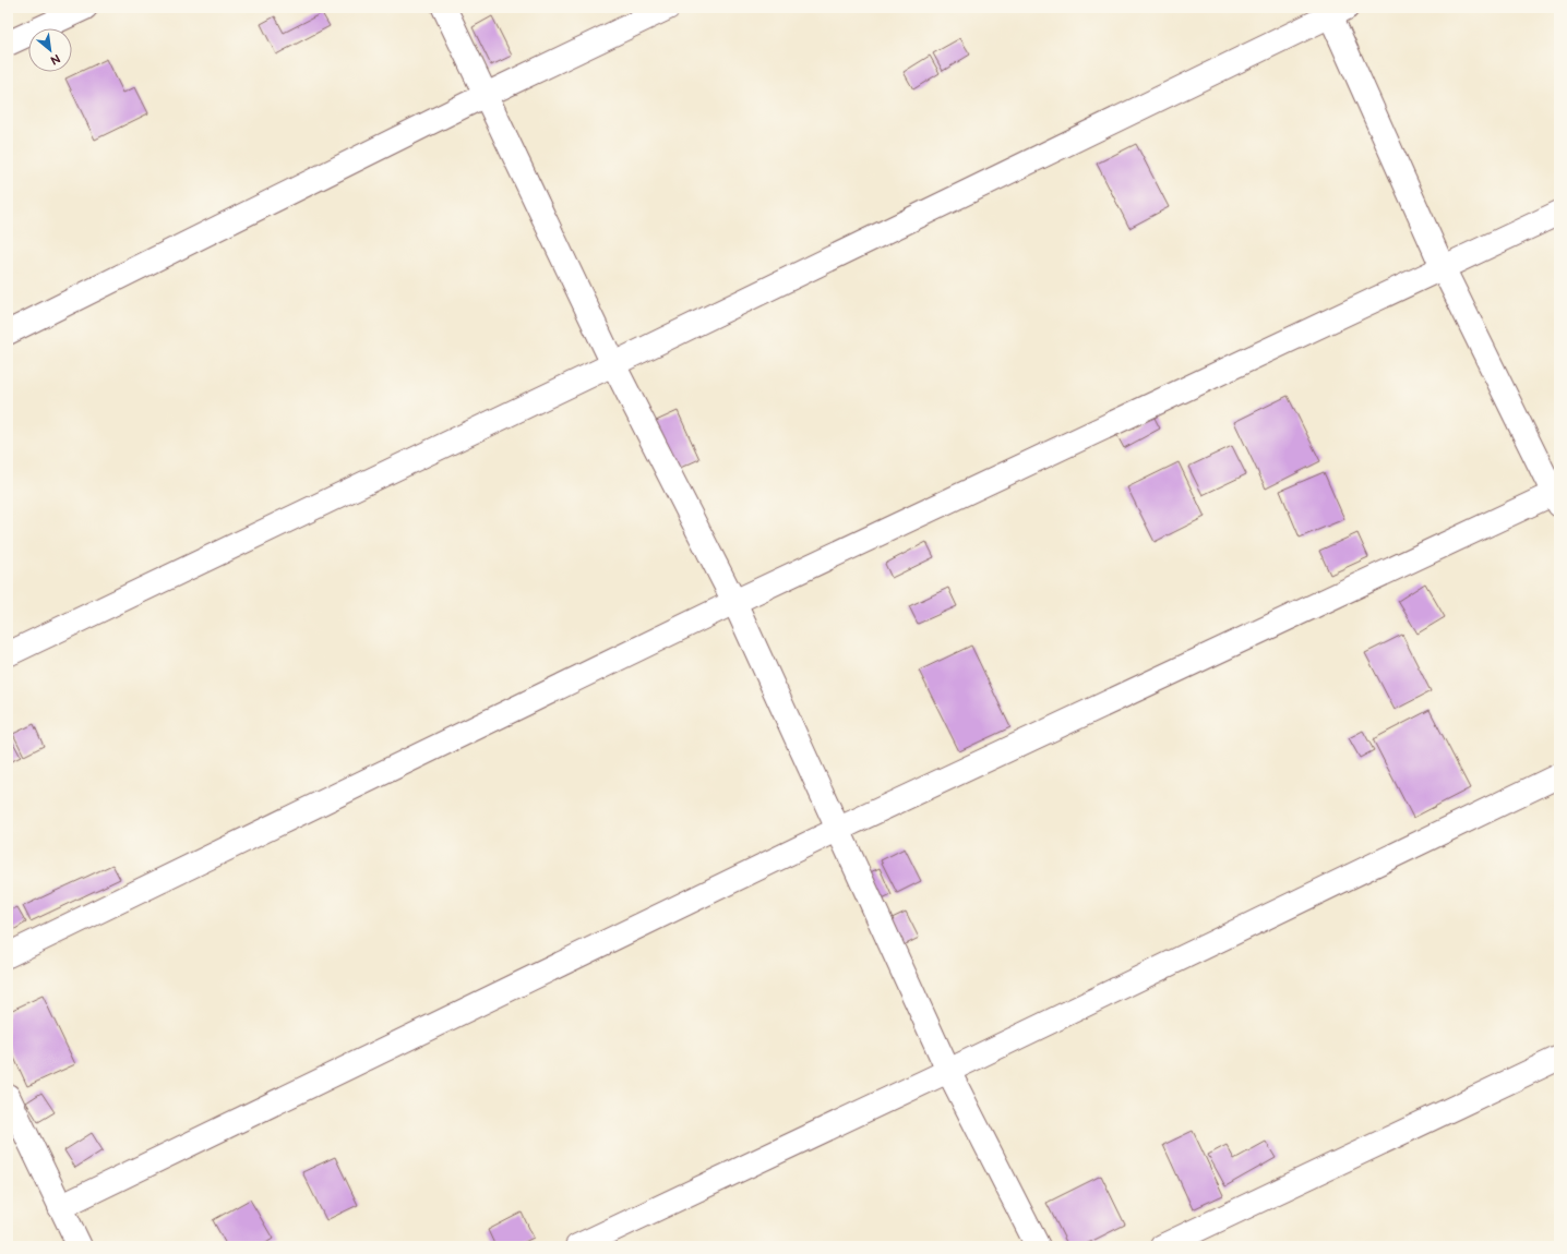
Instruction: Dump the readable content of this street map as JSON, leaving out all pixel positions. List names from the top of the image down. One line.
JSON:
{"north":"bottom right"}
